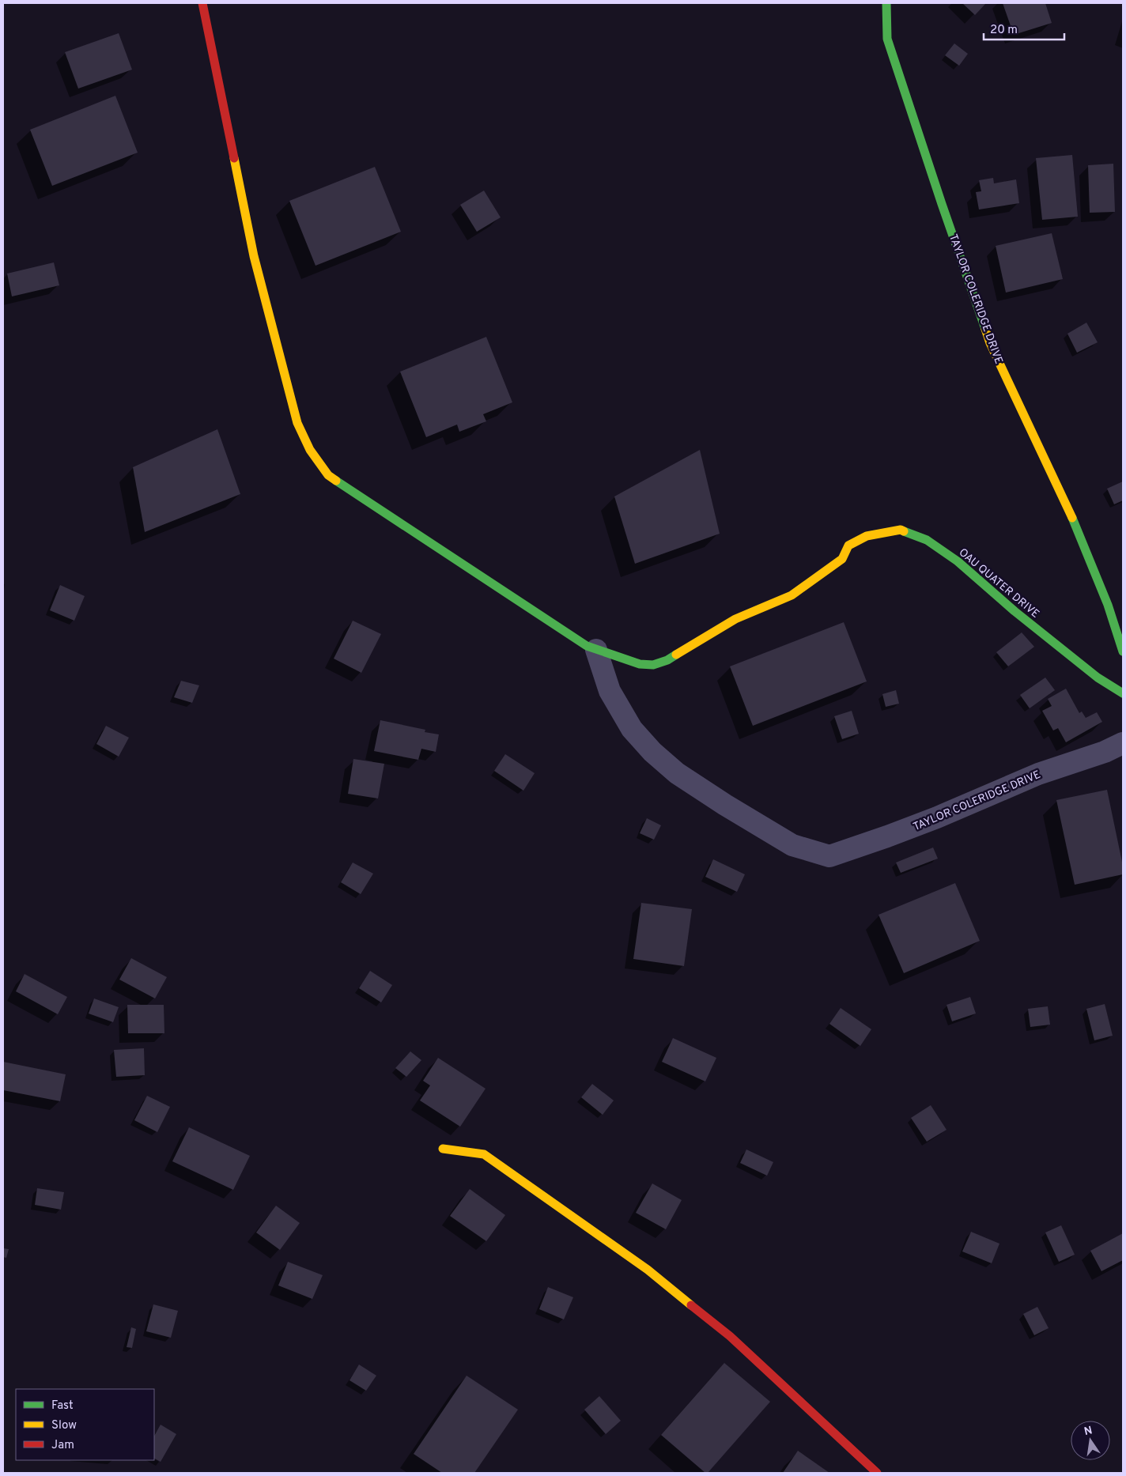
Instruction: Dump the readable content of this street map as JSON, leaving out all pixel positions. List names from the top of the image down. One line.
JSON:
{"streets":{"street":["TAYLOR COLERIDGE DRIVE","OAU QUATER DRIVE"]},"crossings":[["TAYLOR COLERIDGE DRIVE","OAU QUATER DRIVE"]],"legend":["Fast","Slow","Jam"],"scale_bar":"20 m","north":"top"}
